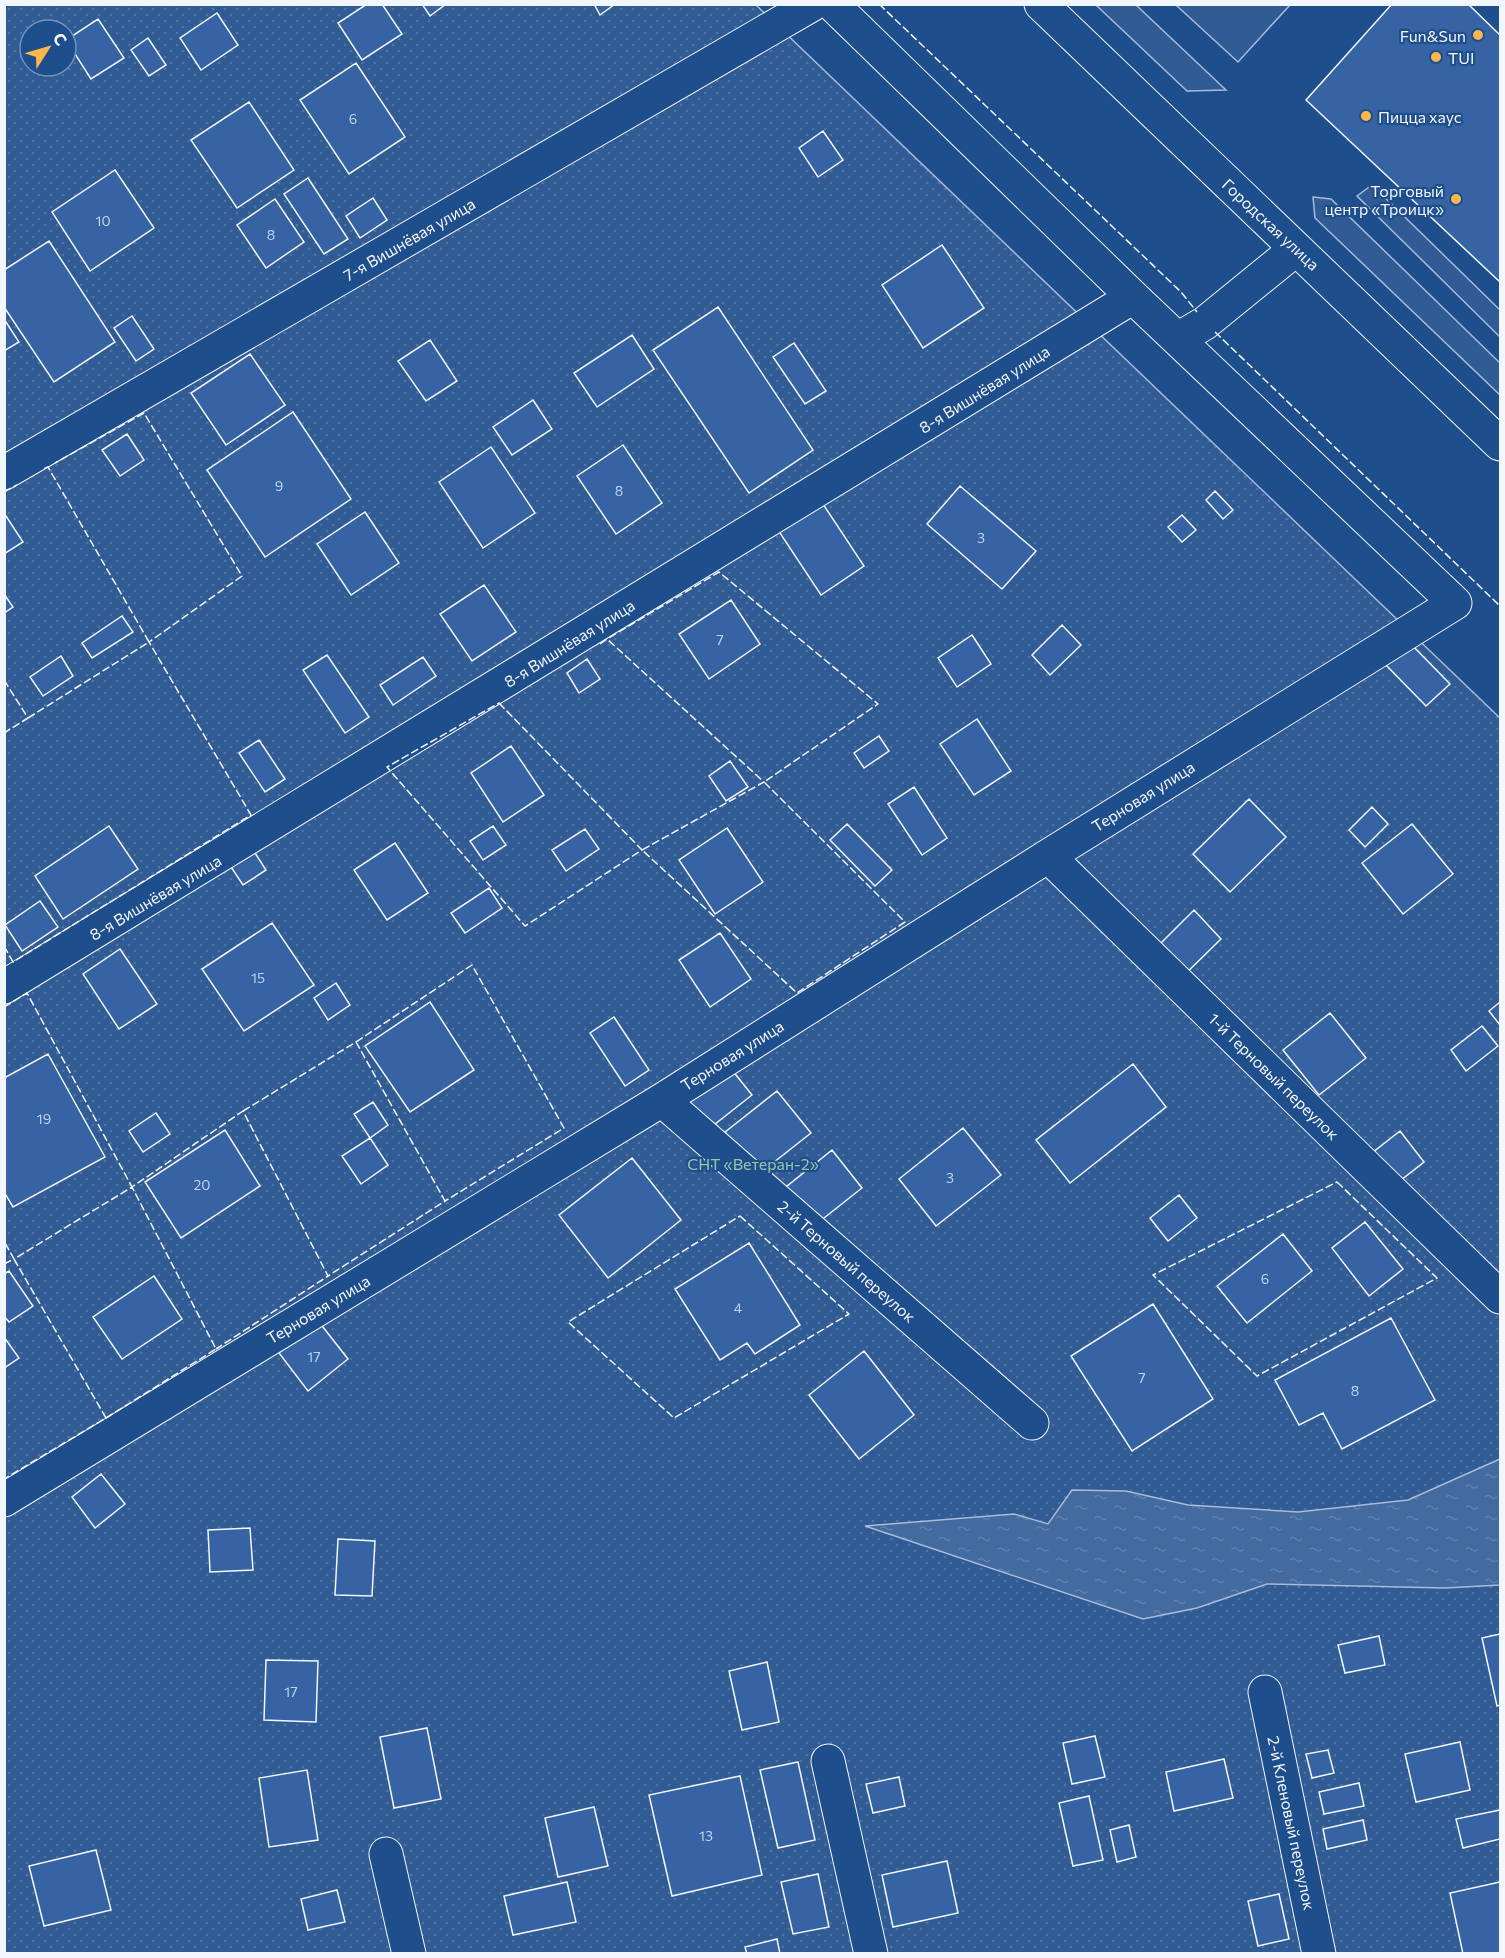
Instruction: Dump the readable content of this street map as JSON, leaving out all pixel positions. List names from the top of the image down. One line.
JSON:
{"streets":{"street":["Городская улица","7-я Вишнёвая улица","8-я Вишнёвая улица","Терновая улица","1-й Терновый переулок","2-й Терновый переулок","2-й Кленовый переулок"]},"crossings":[["Терновая улица","1-й Терновый переулок"],["Терновая улица","2-й Терновый переулок"]],"parks":["СНТ «Ветеран-2»"],"places":["Fun&Sun","TUI","Пицца хаус","Торговый центр «Троицк»"],"house_numbers":["6","10","8","9","8","3","7","15","19","3","20","6","4","17","7","8","17","13"],"north":"top right"}
